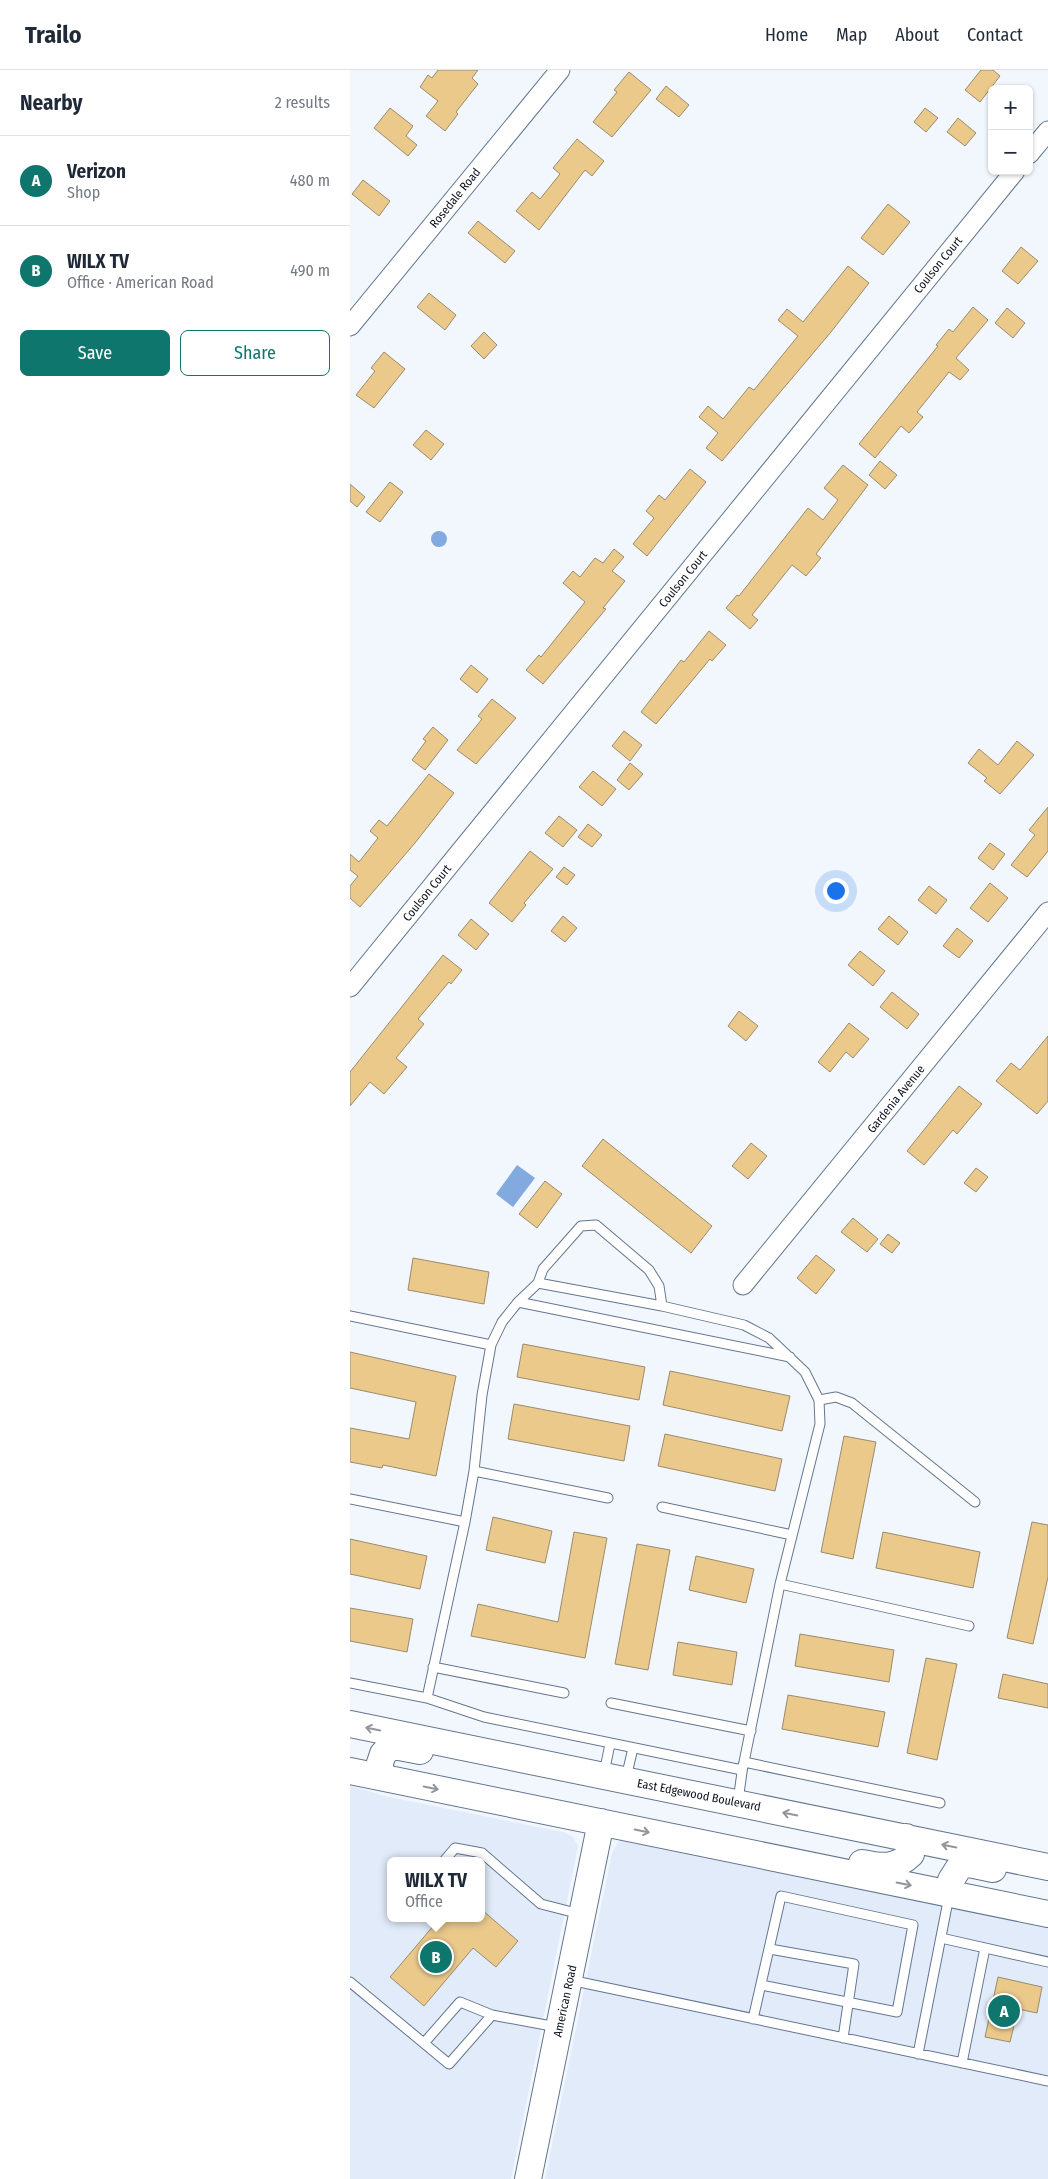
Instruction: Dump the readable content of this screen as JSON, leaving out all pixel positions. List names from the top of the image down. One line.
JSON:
{"streets":{"street":["Rosedale Road","Coulson Court","Gardenia Avenue","East Edgewood Boulevard","American Road"]},"page":{"header":"Trailo","nav":["Home","Map","About","Contact"],"heading":["Nearby","2 results"],"map_buttons":["+","−"],"list":[{"mark":"A","name":"Verizon","note":"Shop","value":"480 m"},{"mark":"B","name":"WILX TV","note":"Office · American Road","value":"490 m"}],"buttons":["Save","Share"],"popup":["WILX TV","Office"],"pins":["B","A"]}}
